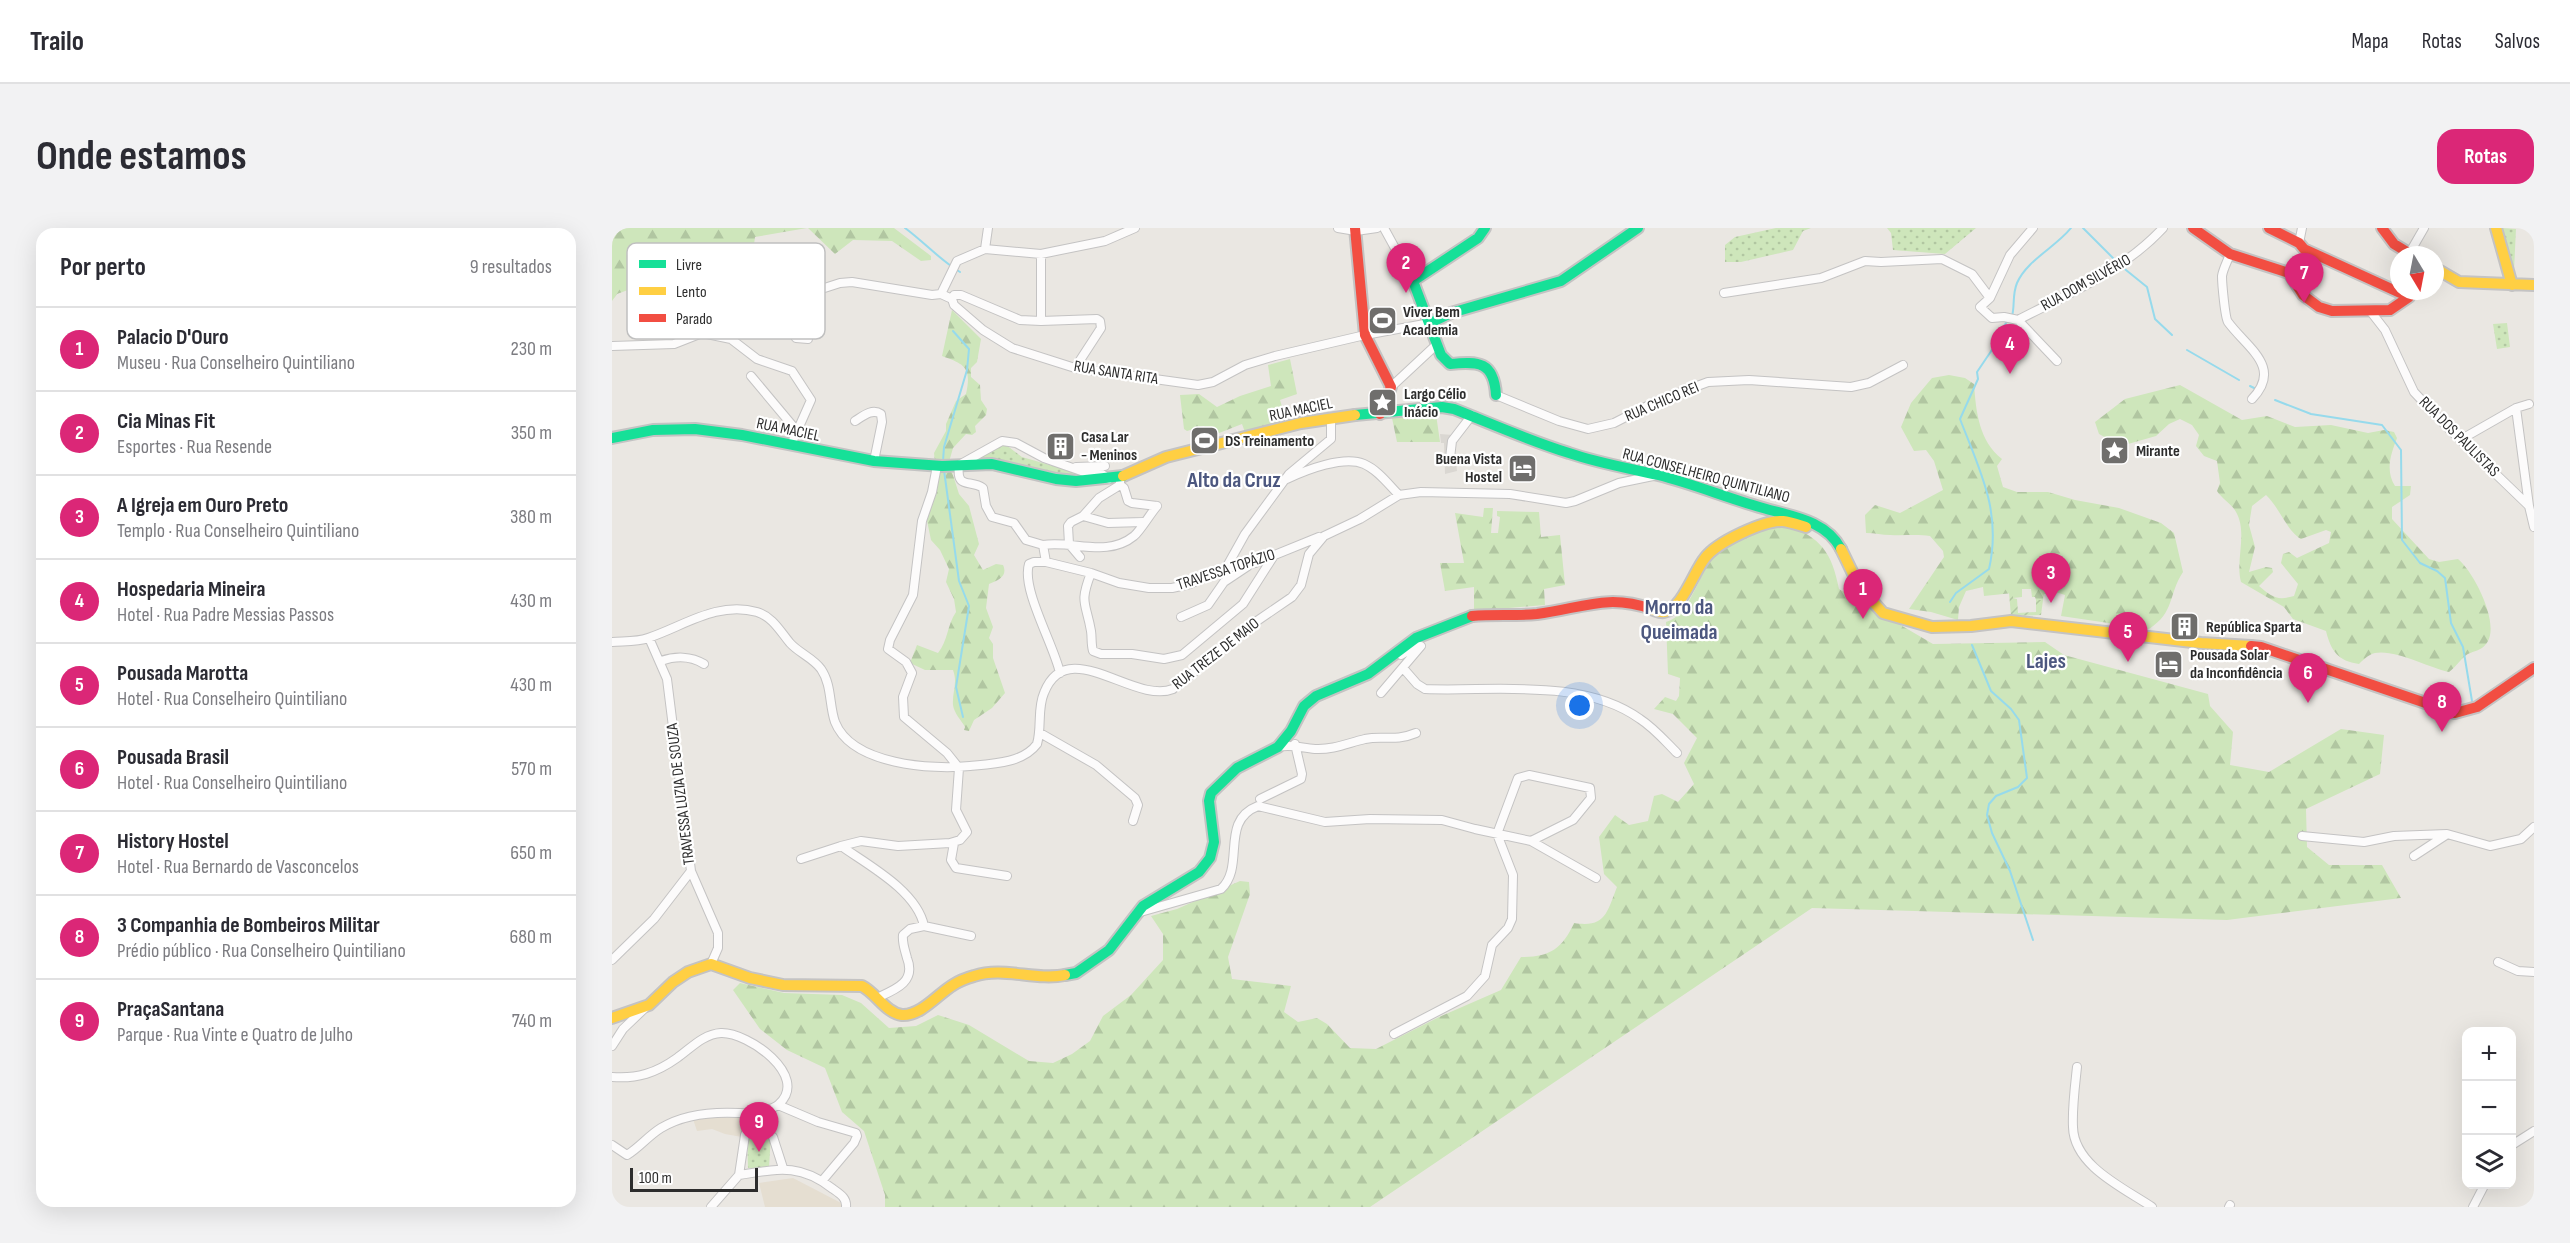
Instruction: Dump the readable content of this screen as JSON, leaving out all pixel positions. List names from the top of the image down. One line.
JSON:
{"streets":{"street":["RUA DOM SILVÉRIO","RUA SANTA RITA","RUA CHICO REI","RUA MACIEL","RUA DOS PAULISTAS","RUA CONSELHEIRO QUINTILIANO","TRAVESSA TOPÁZIO","RUA TREZE DE MAIO","TRAVESSA LUZIA DE SOUZA"]},"crossings":[["RUA MACIEL","RUA CONSELHEIRO QUINTILIANO"],["TRAVESSA TOPÁZIO","RUA TREZE DE MAIO"]],"districts":["Alto da Cruz","Morro da Queimada","Lajes"],"places":{"sports":["Viver Bem Academia","DS Treinamento"],"place":["Largo Célio Inácio","Mirante"],"building":["Casa Lar - Meninos","República Sparta"],"hotel":["Buena Vista Hostel","Pousada Solar da Inconfidência"]},"legend":["Livre","Lento","Parado"],"scale_bar":"100 m","north":"bottom","page":{"header":"Trailo","nav":["Mapa","Rotas","Salvos"],"buttons":"Rotas","title":"Onde estamos","heading":["Por perto","9 resultados"],"pins":["2","7","4","3","1","5","6","8","9"],"list":[{"mark":"1","name":"Palacio D'Ouro","note":"Museu · Rua Conselheiro Quintiliano","value":"230 m"},{"mark":"2","name":"Cia Minas Fit","note":"Esportes · Rua Resende","value":"350 m"},{"mark":"3","name":"A Igreja em Ouro Preto","note":"Templo · Rua Conselheiro Quintiliano","value":"380 m"},{"mark":"4","name":"Hospedaria Mineira","note":"Hotel · Rua Padre Messias Passos","value":"430 m"},{"mark":"5","name":"Pousada Marotta","note":"Hotel · Rua Conselheiro Quintiliano","value":"430 m"},{"mark":"6","name":"Pousada Brasil","note":"Hotel · Rua Conselheiro Quintiliano","value":"570 m"},{"mark":"7","name":"History Hostel","note":"Hotel · Rua Bernardo de Vasconcelos","value":"650 m"},{"mark":"8","name":"3 Companhia de Bombeiros Militar","note":"Prédio público · Rua Conselheiro Quintiliano","value":"680 m"},{"mark":"9","name":"PraçaSantana","note":"Parque · Rua Vinte e Quatro de Julho","value":"740 m"}],"map_buttons":["+","−"],"scale":"100 m"}}
